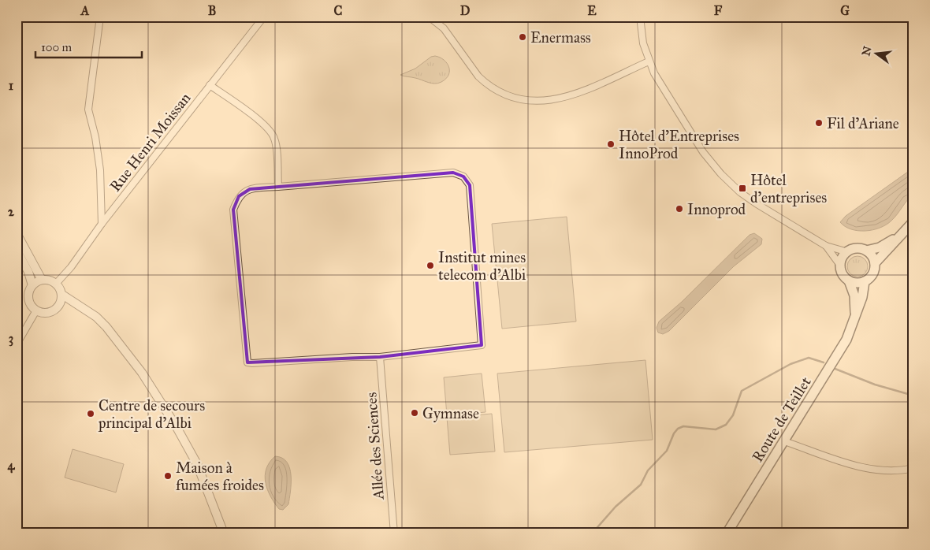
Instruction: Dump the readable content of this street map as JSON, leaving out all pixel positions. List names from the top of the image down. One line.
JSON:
{"streets":{"main road":["Route de Teillet"],"street":["Rue Henri Moissan","Allée des Sciences"]},"places":{"other":["Enermass","Fil d'Ariane","Hôtel d'Entreprises InnoProd","Innoprod","Institut mines telecom d'Albi","Gymnase","Centre de secours principal d'Albi","Maison à fumées froides"],"transit":["Hôtel d'entreprises"]},"scale_bar":"100 m","north":"left","grid":{"columns":["A","B","C","D","E","F","G"],"rows":["1","2","3","4"]}}
